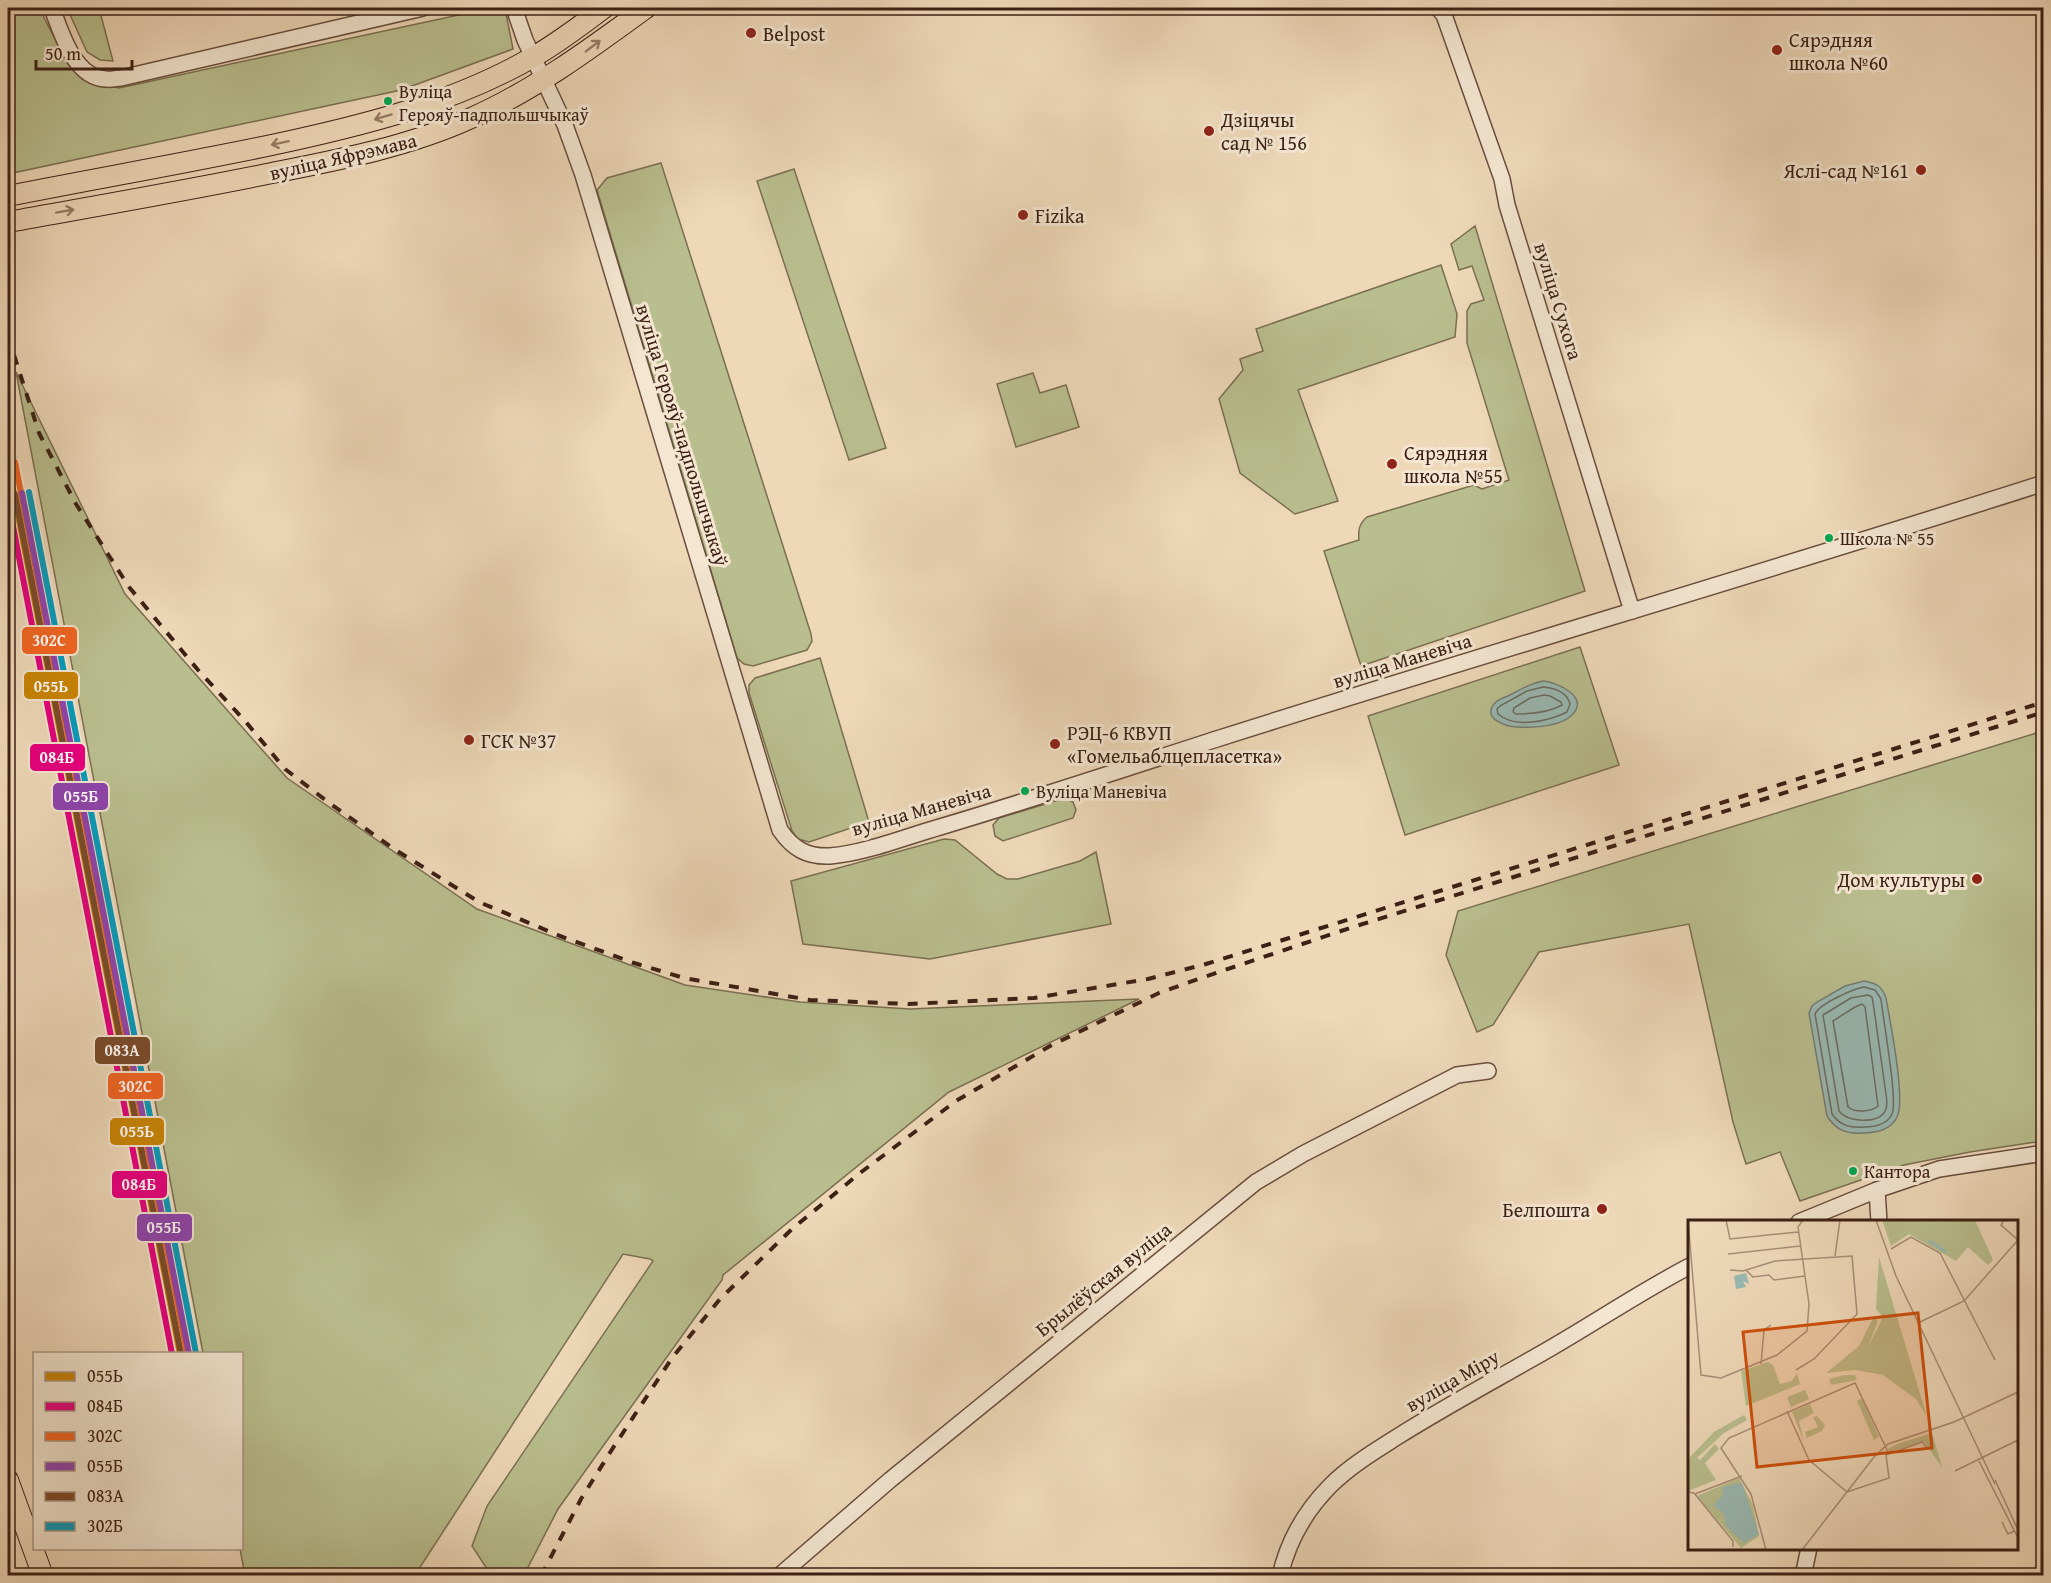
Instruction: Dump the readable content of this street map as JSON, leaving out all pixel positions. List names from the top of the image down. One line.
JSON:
{"streets":{"main road":["вуліца Яфрэмава"],"street":["вуліца Сухога","вуліца Герояў-падпольшчыкаў","вуліца Маневіча","Брылёўская вуліца","вуліца Міру"]},"crossings":[["вуліца Яфрэмава","вуліца Герояў-падпольшчыкаў"],["вуліца Сухога","вуліца Маневіча"],["вуліца Герояў-падпольшчыкаў","вуліца Маневіча"]],"places":["Belpost","Сярэдняя школа №60","Вуліца Герояў-падпольшчыкаў","Дзіцячы сад № 156","Яслі-сад №161","Fizika","Сярэдняя школа №55","Школа № 55","ГСК №37","РЭЦ-6 КВУП «Гомельаблцепласетка»","Вуліца Маневіча","Дом культуры","Кантора","Белпошта"],"lines":["transit line 302С","transit line 055Ь","transit line 302Б","transit line 055Б","transit line 083А","transit line 084Б"],"legend":["055Ь","084Б","302С","055Б","083А","302Б"],"scale_bar":"50 m"}
